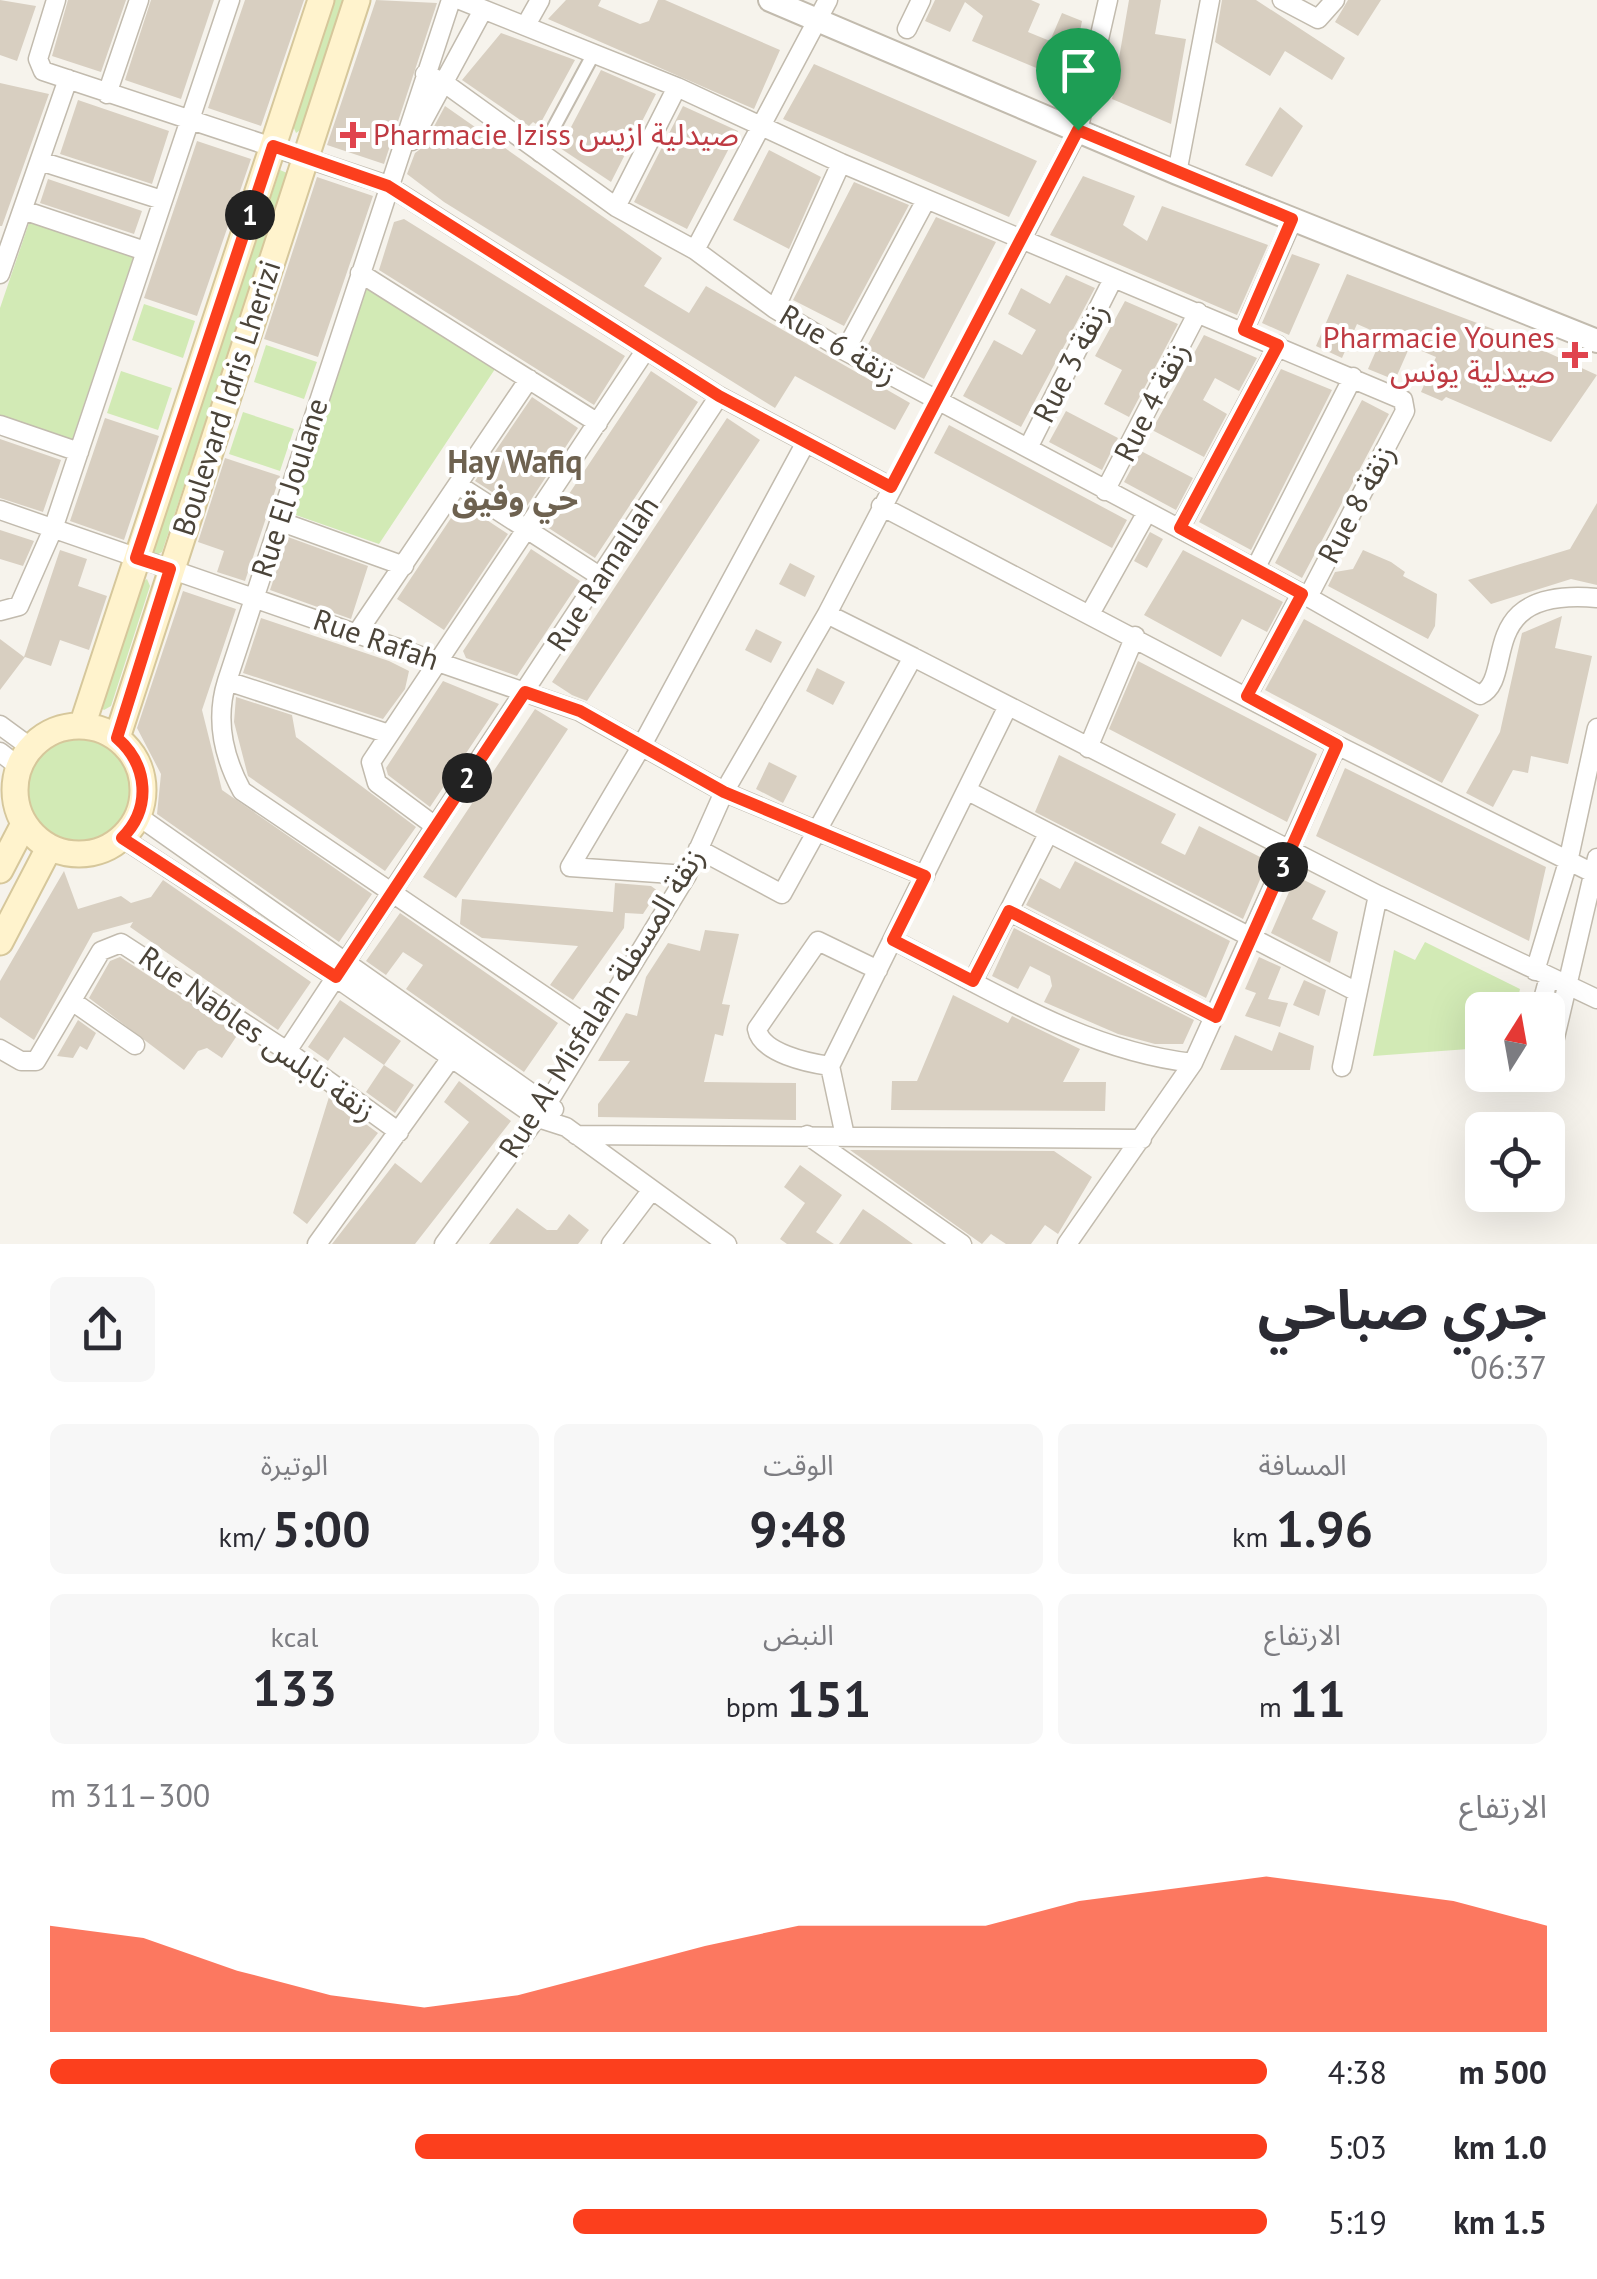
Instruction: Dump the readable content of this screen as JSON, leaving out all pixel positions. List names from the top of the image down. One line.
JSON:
{"streets":{"main road":["Boulevard Idris Lherizi"],"street":["Rue 6 زنقة","Rue 3 زنقة","Rue 4 زنقة","Rue El Joulane","Rue 8 زنقة","Rue Ramallah","Rue Rafah","Rue Al Misfalah زنقة المسفلة","Rue Nables زنقة نابلس"]},"crossings":[["Rue 6 زنقة","Rue 3 زنقة"],["Rue 6 زنقة","Rue 4 زنقة"],["Rue 6 زنقة","Rue 8 زنقة"],["Rue 6 زنقة","Rue Al Misfalah زنقة المسفلة"],["Boulevard Idris Lherizi","Rue Rafah"],["Rue El Joulane","Rue Ramallah"],["Rue El Joulane","Rue Rafah"],["Rue Ramallah","Rue Rafah"],["Rue Ramallah","Rue Nables زنقة نابلس"],["Rue Rafah","Rue Al Misfalah زنقة المسفلة"]],"districts":["Hay Wafiq حي وفيق"],"places":{"health":["Pharmacie Iziss صيدلية ازيس","Pharmacie Younes صيدلية يونس"]},"north":"top","page":{"pins":["1","2","3"],"heading":["جري صباحي","06:37"],"stats":[["المسافة","1.96 km"],["الوقت","9:48"],["الوتيرة","5:00 /km"],["الارتفاع","11 m"],["النبض","151 bpm"],["kcal","133"]],"chart":["الارتفاع","300–311 m"],"list":[{"name":"500 m","note":"4:38"},{"name":"1.0 km","note":"5:03"},{"name":"1.5 km","note":"5:19"}]}}
